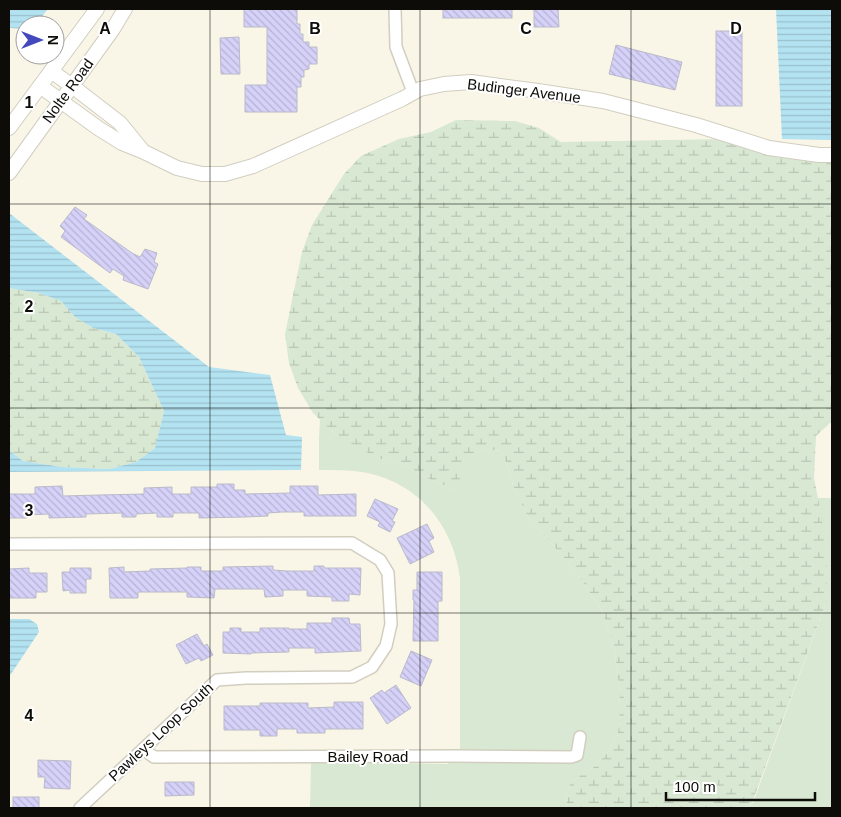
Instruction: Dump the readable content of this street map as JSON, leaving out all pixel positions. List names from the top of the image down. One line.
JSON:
{"streets":{"street":["Nolte Road","Budinger Avenue","Pawleys Loop South","Bailey Road"]},"crossings":[["Nolte Road","Budinger Avenue"],["Pawleys Loop South","Bailey Road"]],"scale_bar":"100 m","north":"right","grid":{"columns":["A","B","C","D"],"rows":["1","2","3","4"]}}
